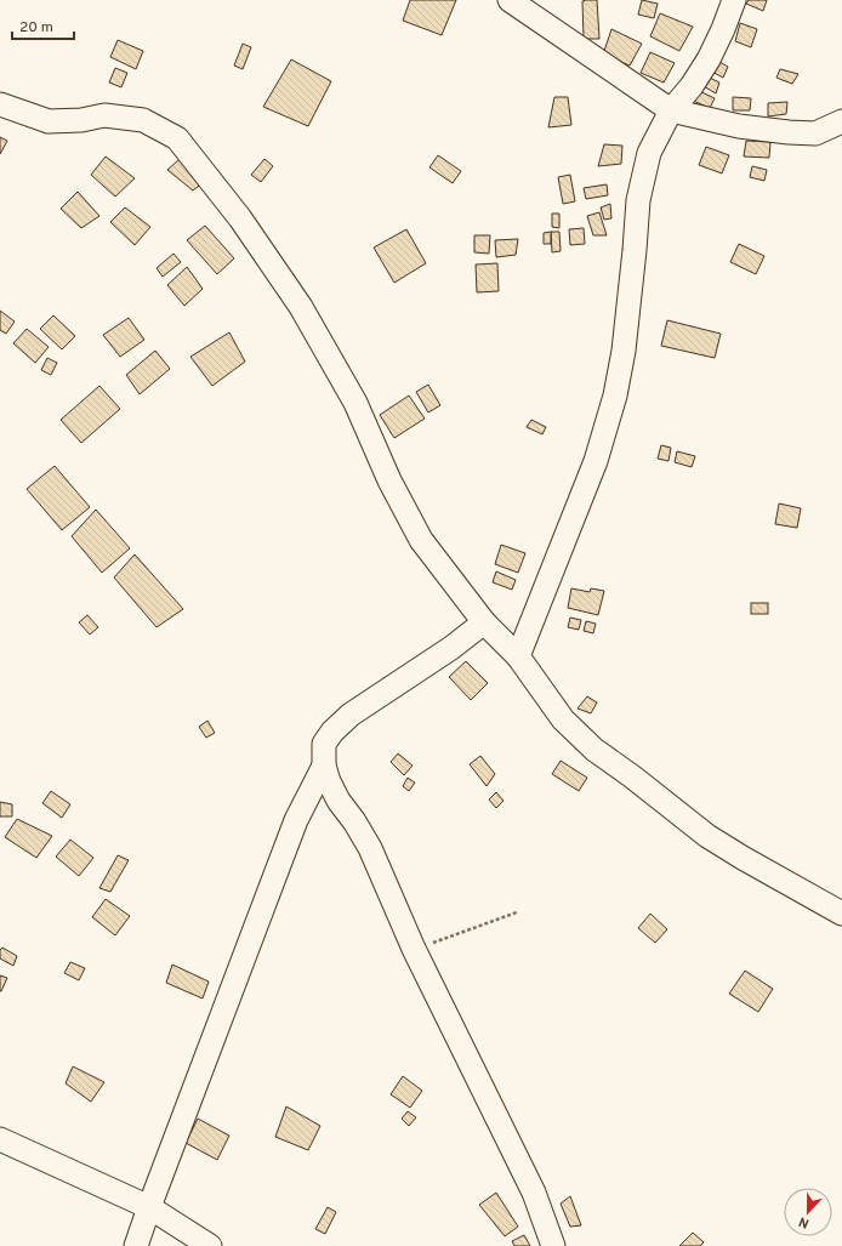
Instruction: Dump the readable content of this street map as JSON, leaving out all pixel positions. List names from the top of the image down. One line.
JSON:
{"scale_bar":"20 m","north":"bottom"}
